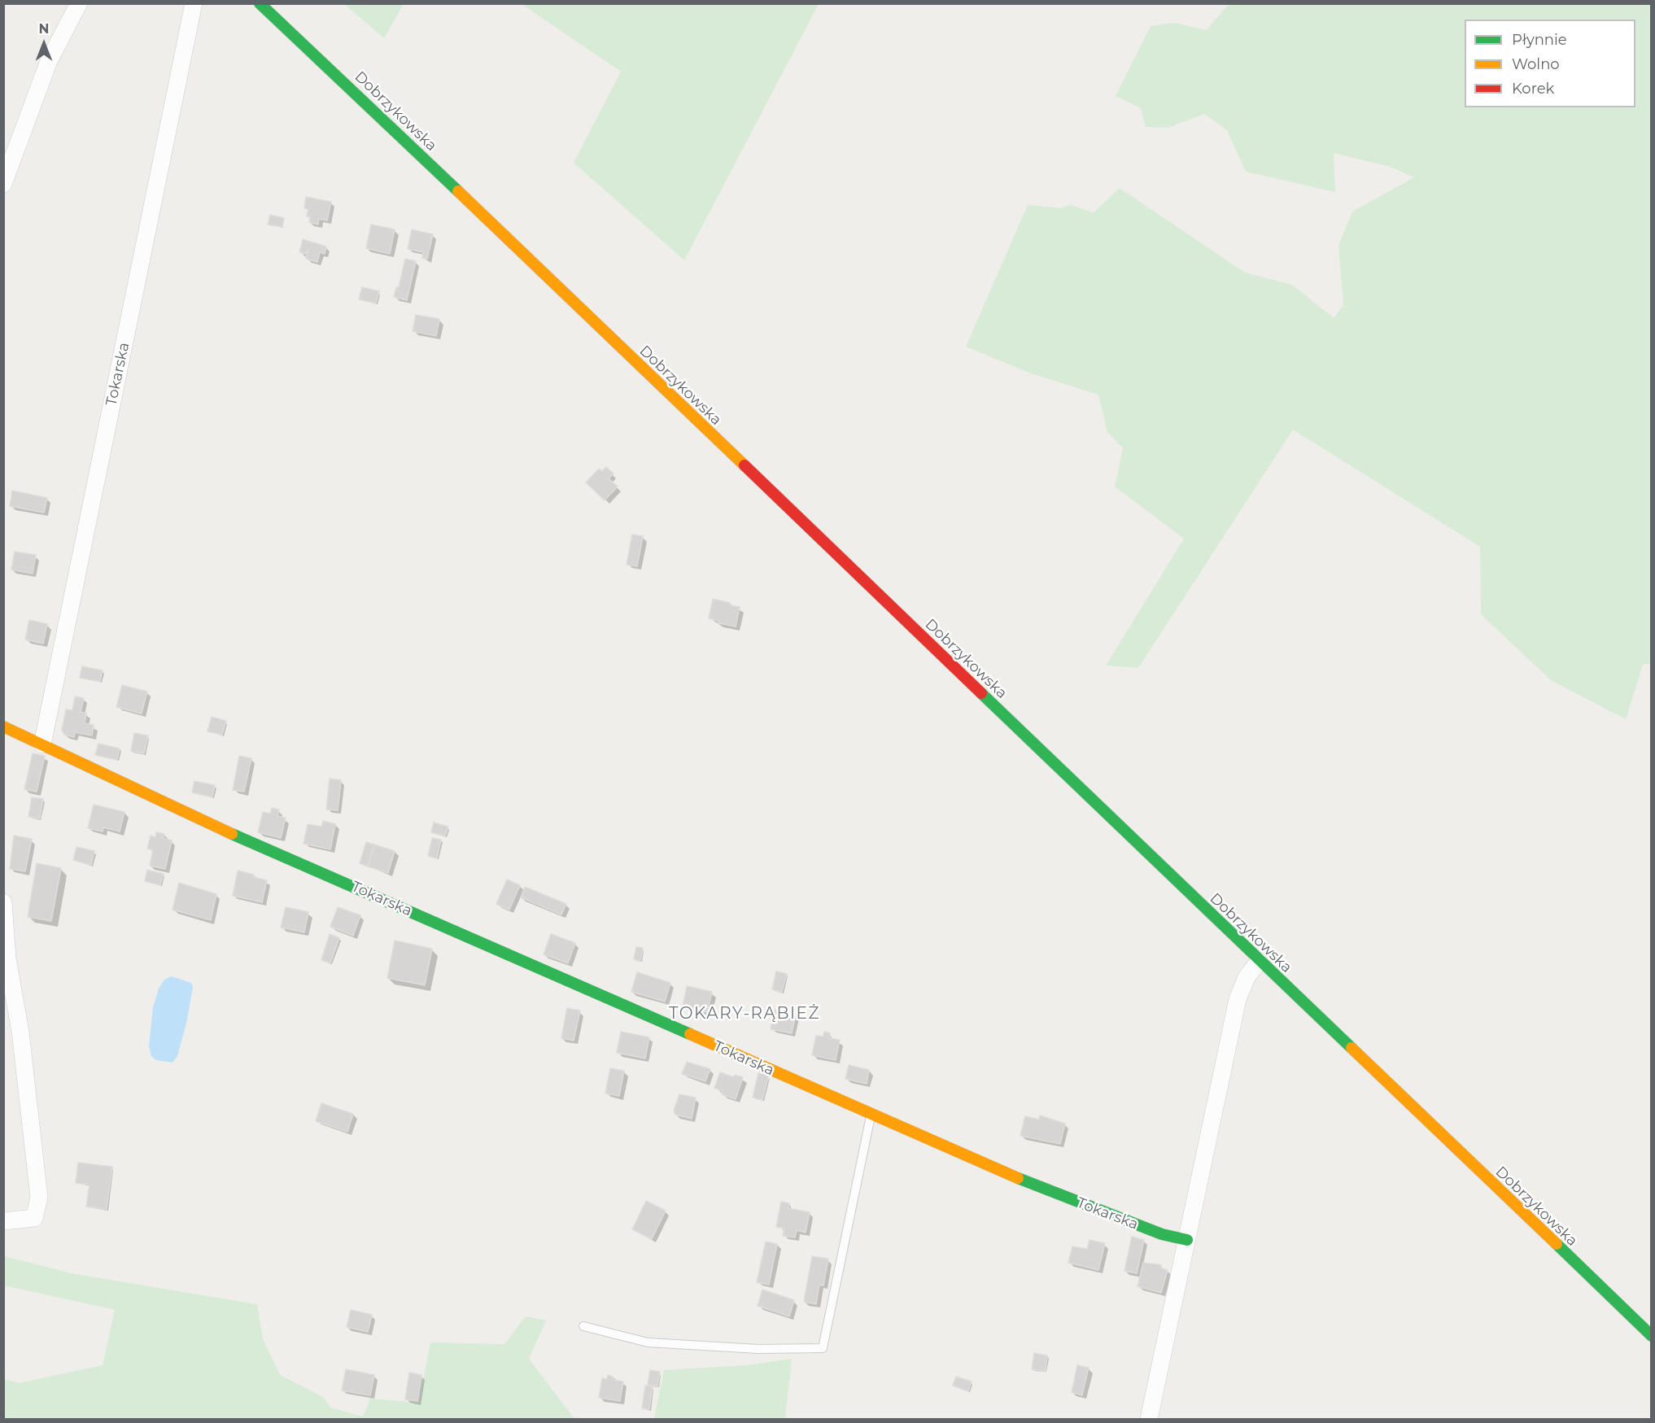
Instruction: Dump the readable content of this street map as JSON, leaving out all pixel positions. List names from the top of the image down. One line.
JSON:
{"streets":{"main road":["Dobrzykowska","Tokarska"]},"districts":["TOKARY-RĄBIEŻ"],"legend":["Płynnie","Wolno","Korek"],"north":"top"}
